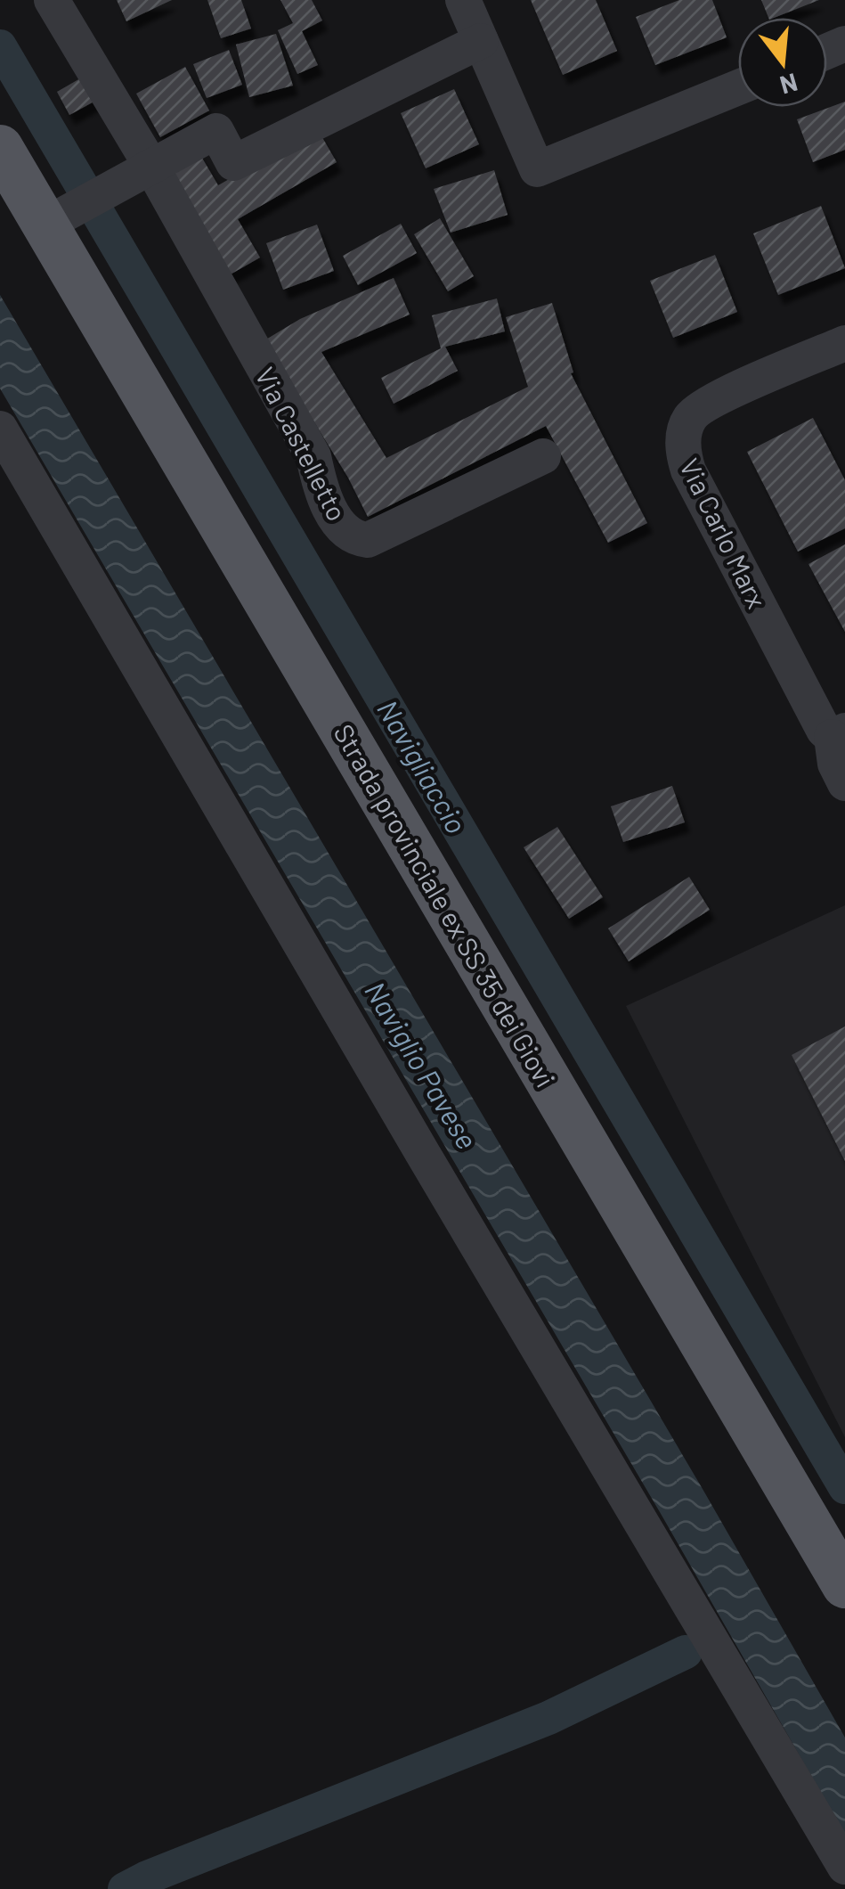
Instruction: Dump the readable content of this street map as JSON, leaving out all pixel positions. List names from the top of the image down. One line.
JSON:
{"streets":{"main road":["Strada provinciale ex SS 35 dei Giovi"],"street":["Via Castelletto","Via Carlo Marx"]},"water":["Navigliaccio","Naviglio Pavese"],"north":"bottom"}
